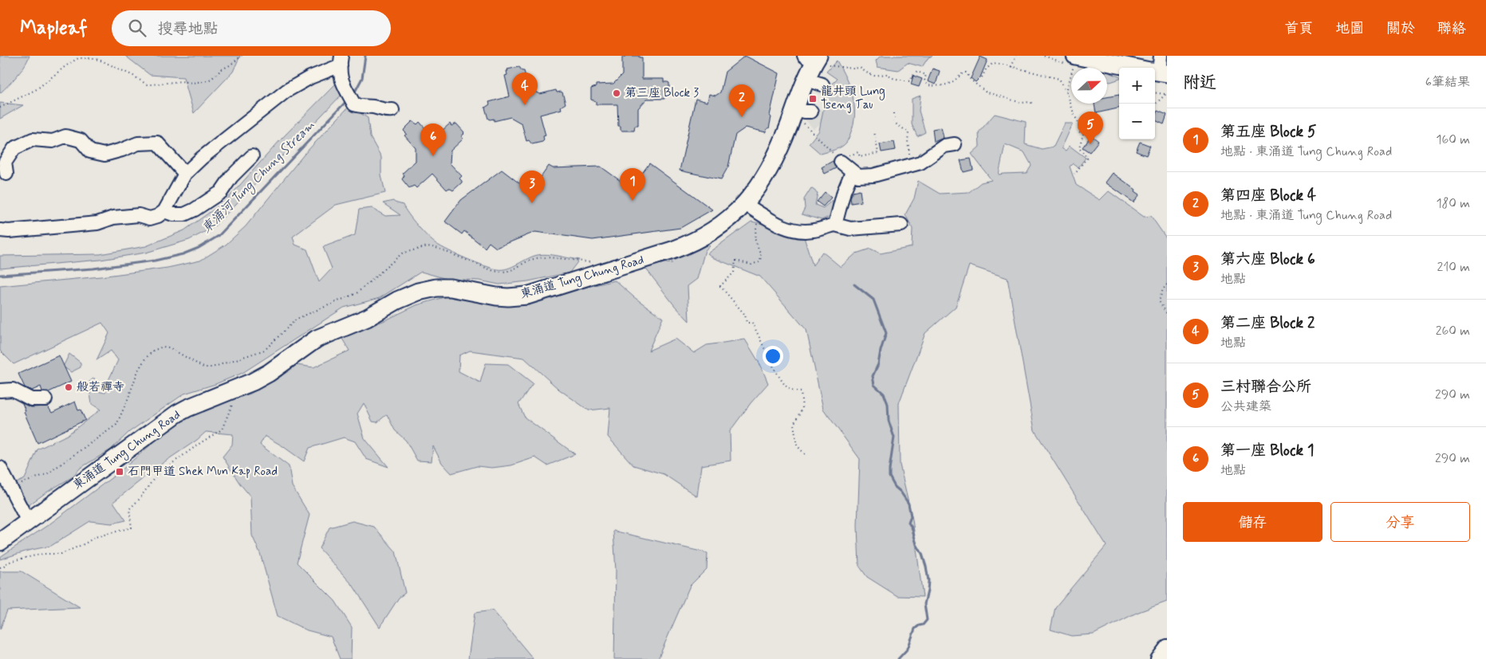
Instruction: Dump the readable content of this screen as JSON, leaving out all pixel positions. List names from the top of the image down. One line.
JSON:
{"streets":{"main road":["東涌道 Tung Chung Road"]},"water":["東涌河 Tung Chung Stream"],"places":{"other":["第三座 Block 3","般若禪寺"],"transit":["龍井頭 Lung Tseng Tau","石門甲道 Shek Mun Kap Road"]},"north":"right","page":{"header":"Mapleaf","search":"搜尋地點","nav":["首頁","地圖","關於","聯絡"],"heading":["附近","6筆結果"],"map_buttons":["+","−"],"pins":["4","2","5","6","1","3"],"list":[{"mark":"1","name":"第五座 Block 5","note":"地點 · 東涌道 Tung Chung Road","value":"160 m"},{"mark":"2","name":"第四座 Block 4","note":"地點 · 東涌道 Tung Chung Road","value":"180 m"},{"mark":"3","name":"第六座 Block 6","note":"地點","value":"210 m"},{"mark":"4","name":"第二座 Block 2","note":"地點","value":"260 m"},{"mark":"5","name":"三村聯合公所","note":"公共建築","value":"290 m"},{"mark":"6","name":"第一座 Block 1","note":"地點","value":"290 m"}],"buttons":["儲存","分享"]}}
